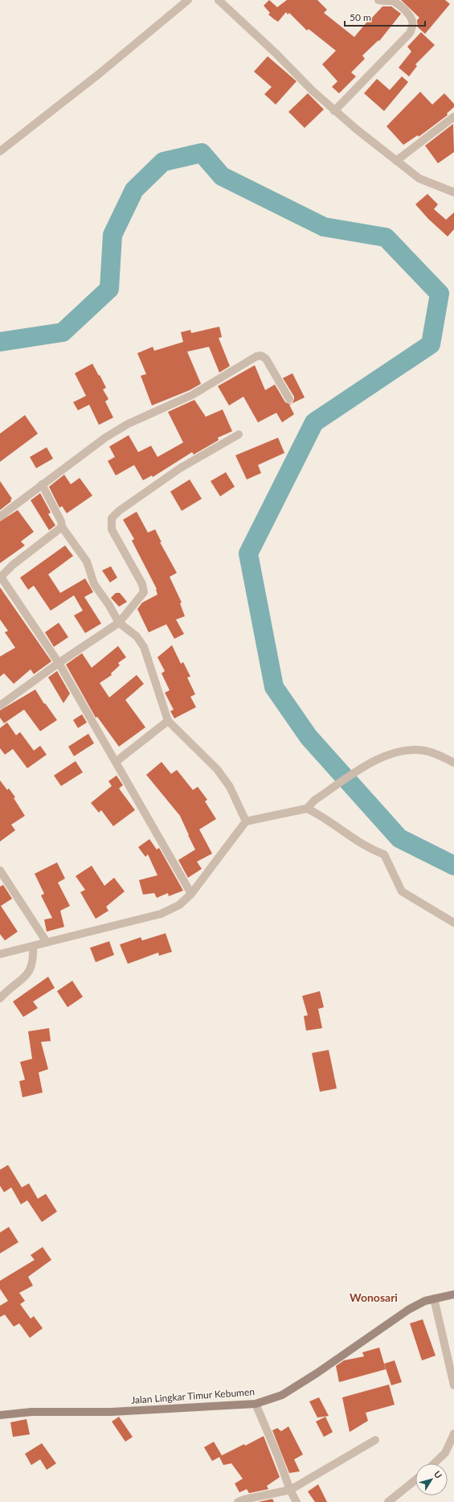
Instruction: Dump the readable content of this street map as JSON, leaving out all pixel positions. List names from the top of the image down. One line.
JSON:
{"streets":{"main road":["Jalan Lingkar Timur Kebumen"]},"districts":["Wonosari"],"scale_bar":"50 m","north":"top right"}
